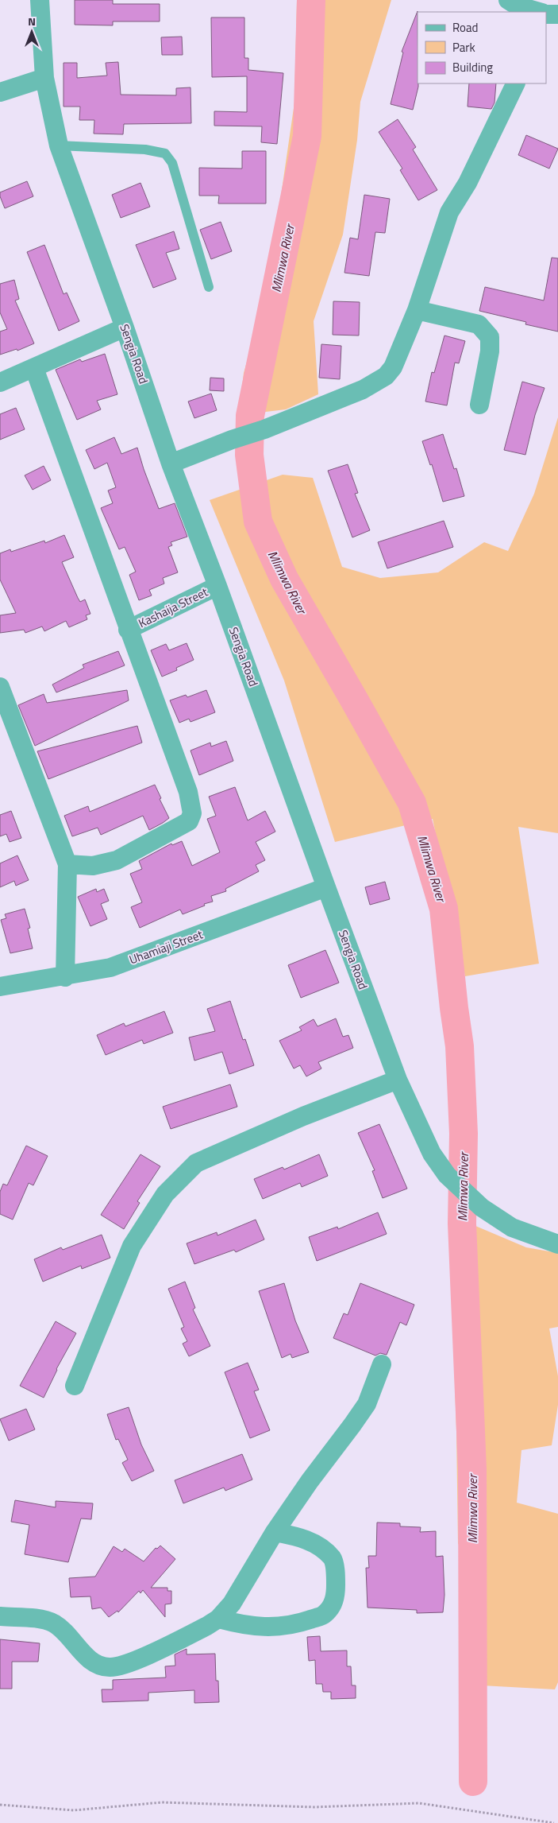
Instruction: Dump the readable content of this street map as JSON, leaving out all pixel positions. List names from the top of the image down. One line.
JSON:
{"streets":{"street":["Sengia Road","Kashaija Street","Uhamiaji Street"]},"crossings":[["Sengia Road","Kashaija Street"],["Sengia Road","Uhamiaji Street"]],"water":["Mlimwa River"],"legend":["Road","Park","Building"],"north":"top"}
